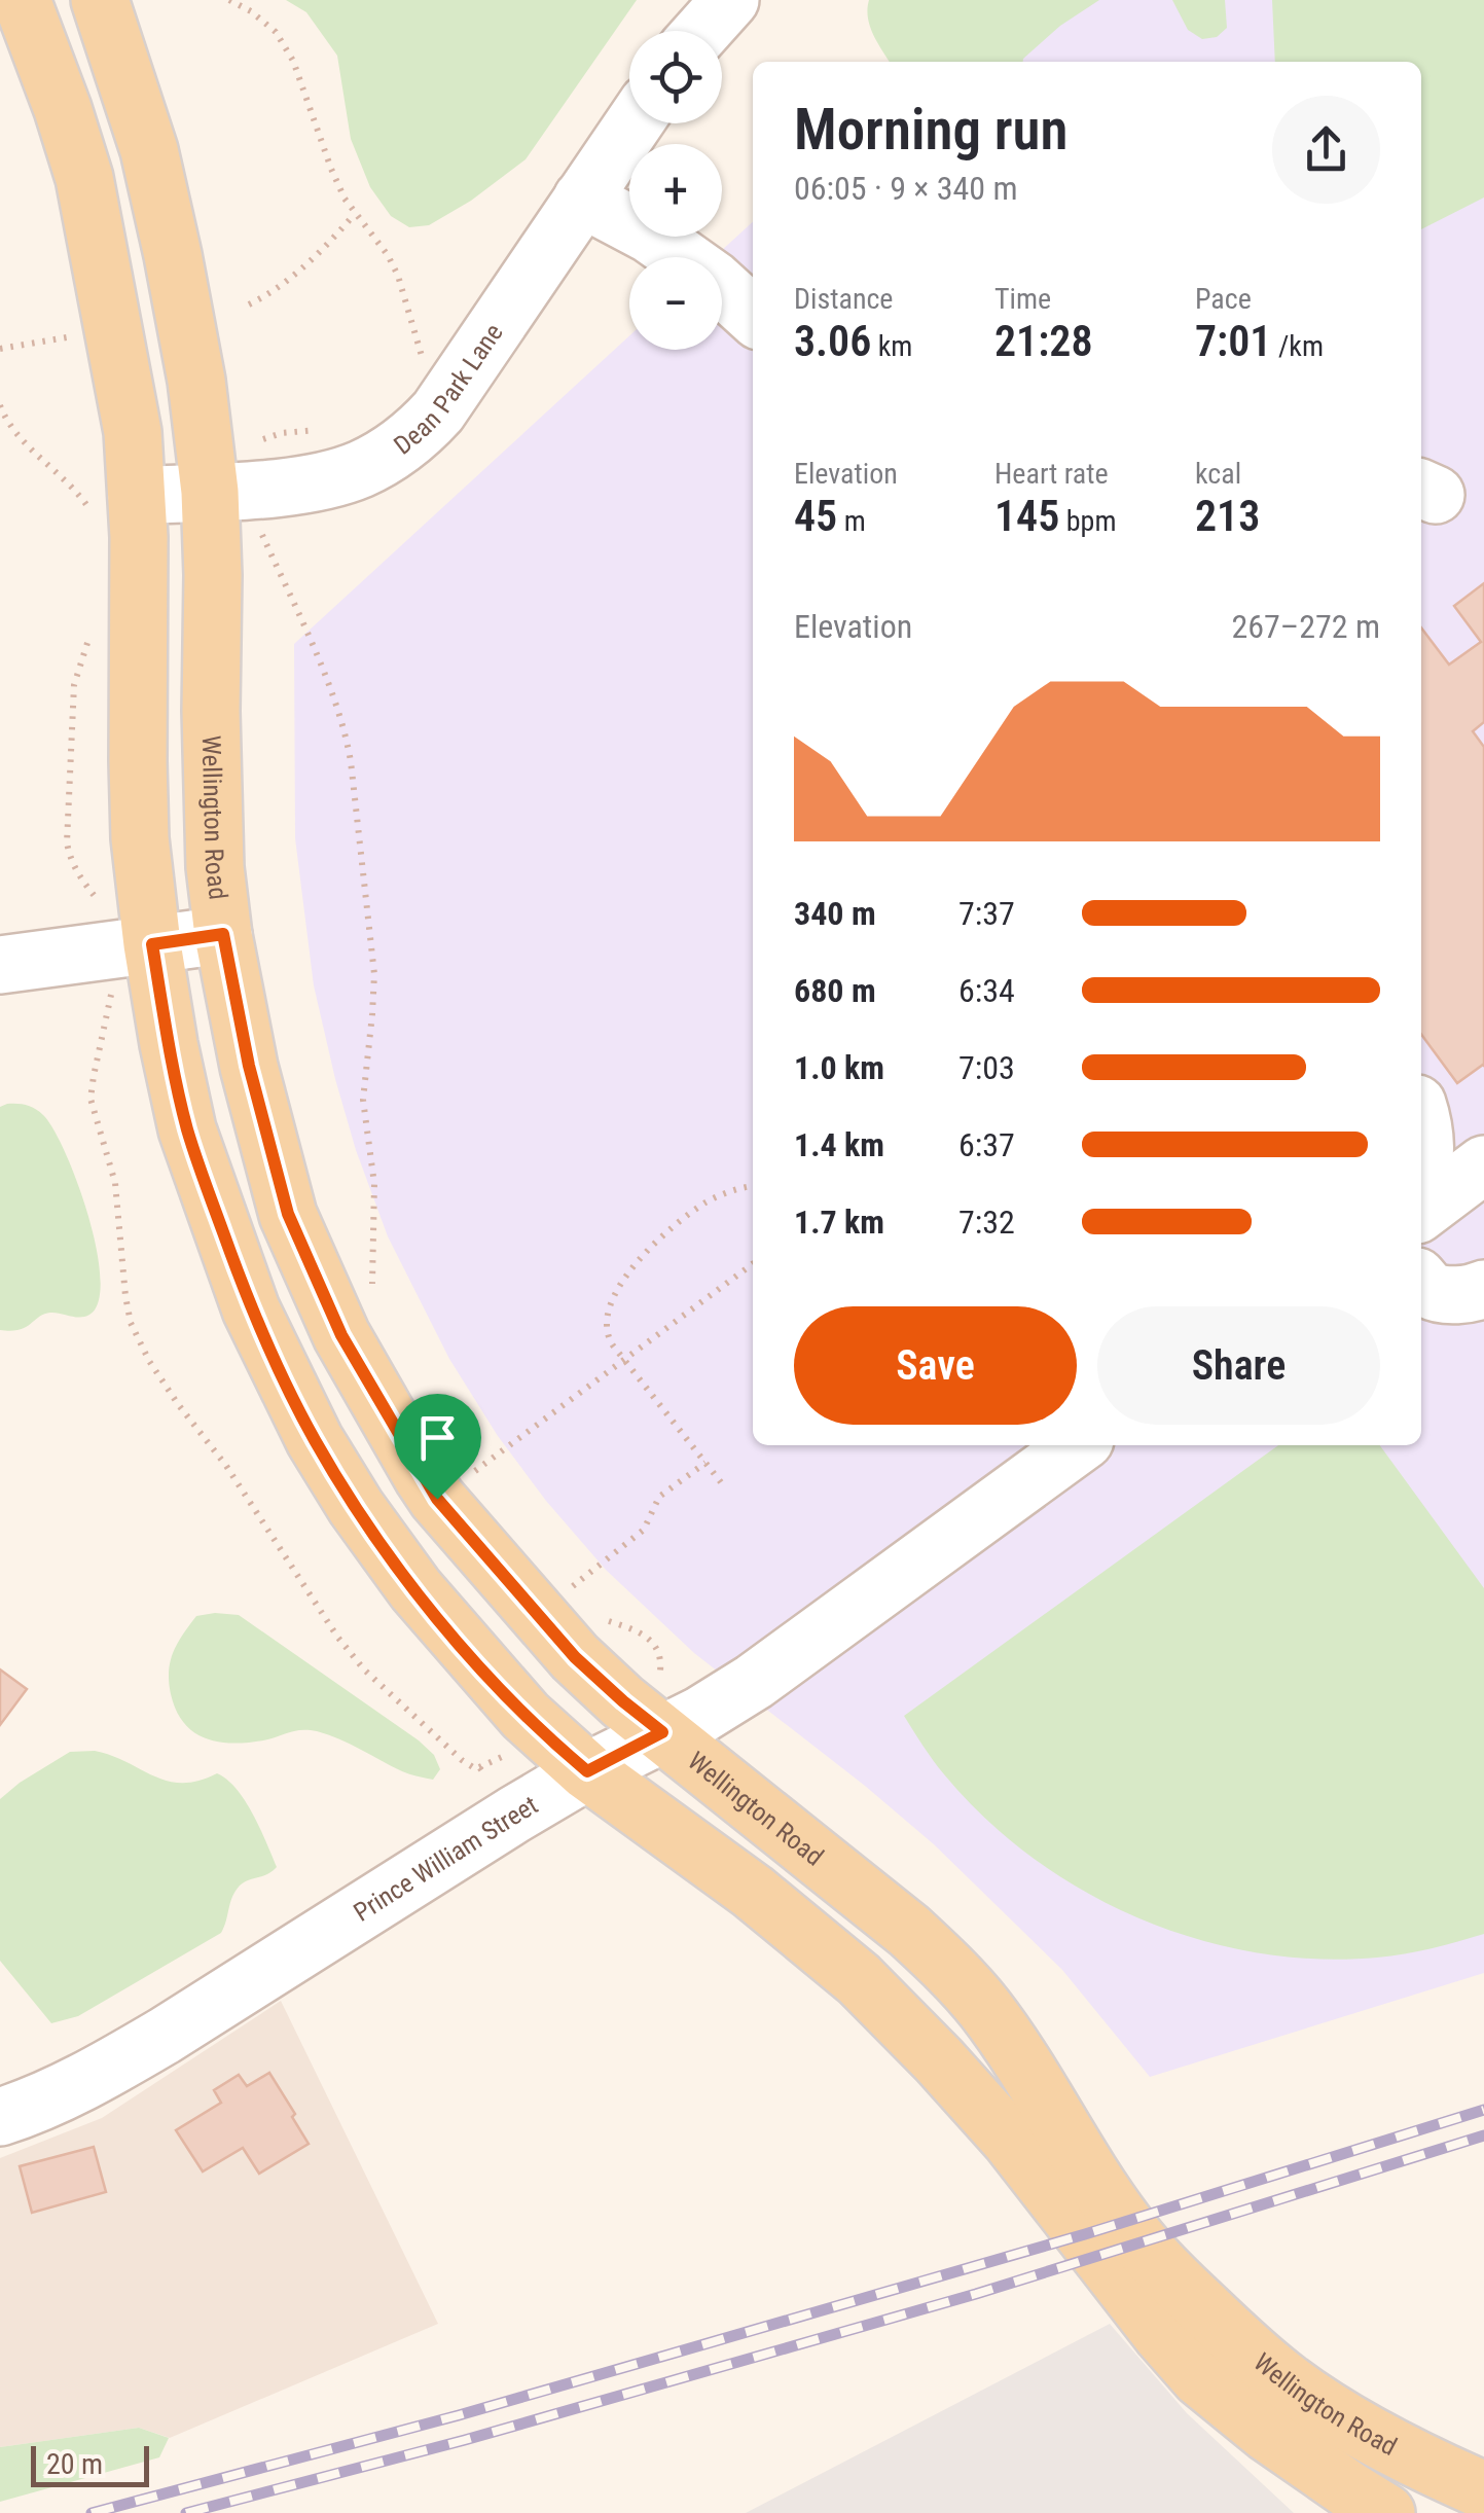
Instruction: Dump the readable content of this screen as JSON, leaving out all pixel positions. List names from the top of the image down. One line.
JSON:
{"streets":{"main road":["Wellington Road"],"street":["Dean Park Lane","Prince William Street"]},"crossings":[["Dean Park Lane","Wellington Road"],["Wellington Road","Prince William Street"]],"scale_bar":"20 m","page":{"map_buttons":["+","−"],"heading":["Morning run","06:05 · 9 × 340 m"],"stats":[["Distance","3.06 km"],["Time","21:28"],["Pace","7:01 /km"],["Elevation","45 m"],["Heart rate","145 bpm"],["kcal","213"]],"chart":["Elevation","267–272 m"],"list":[{"name":"340 m","note":"7:37"},{"name":"680 m","note":"6:34"},{"name":"1.0 km","note":"7:03"},{"name":"1.4 km","note":"6:37"},{"name":"1.7 km","note":"7:32"}],"buttons":["Save","Share"],"scale":"20 m"}}
